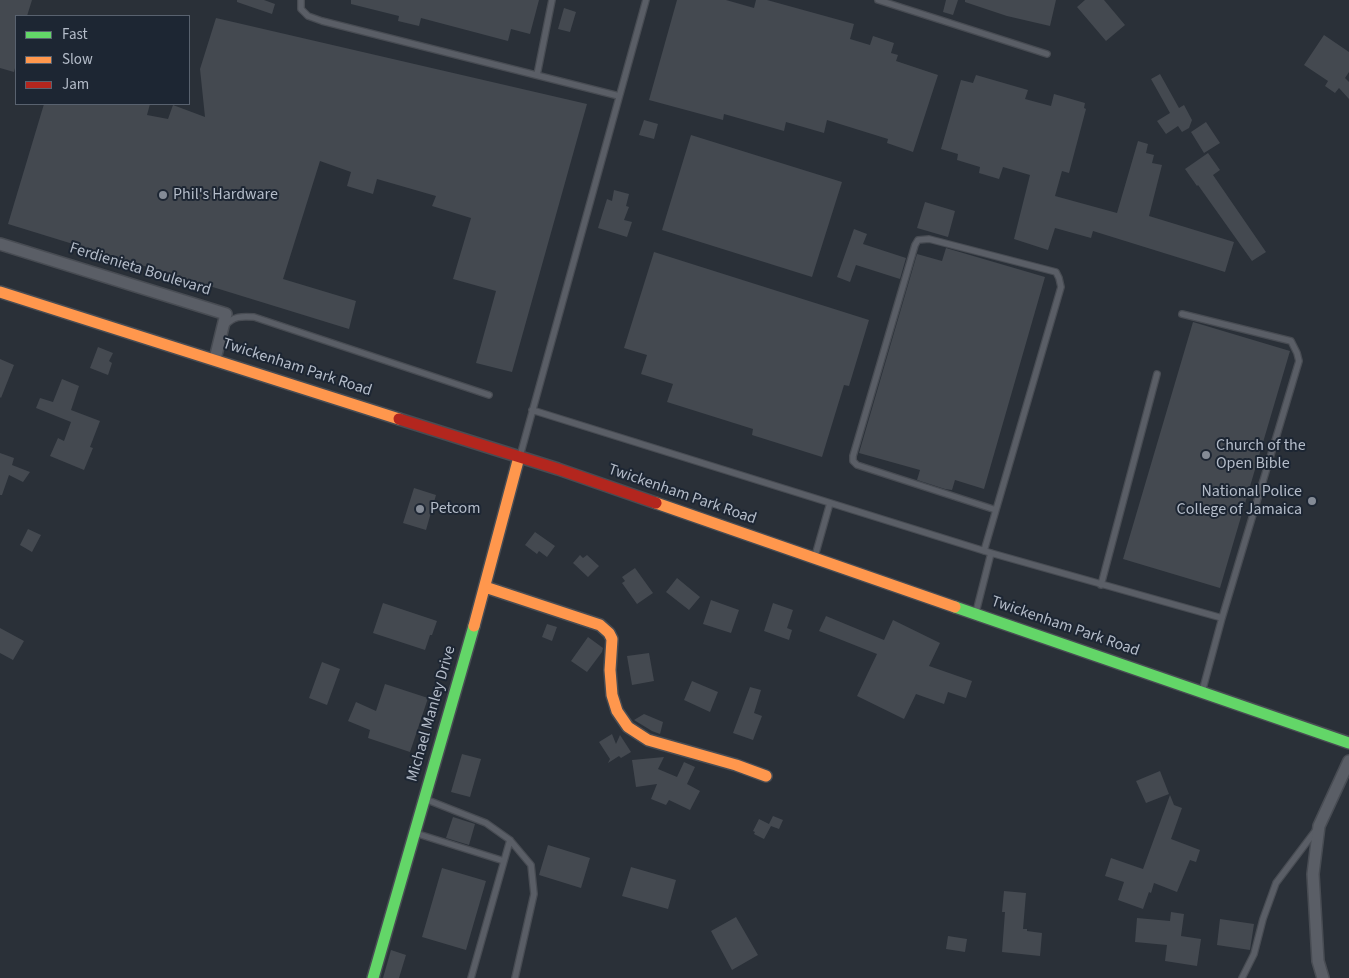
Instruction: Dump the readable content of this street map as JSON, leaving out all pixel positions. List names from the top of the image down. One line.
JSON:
{"streets":{"main road":["Twickenham Park Road","Michael Manley Drive"],"street":["Ferdienieta Boulevard"]},"crossings":[["Ferdienieta Boulevard","Twickenham Park Road"],["Twickenham Park Road","Michael Manley Drive"]],"places":["Phil's Hardware","Church of the Open Bible","National Police College of Jamaica","Petcom"],"legend":["Fast","Slow","Jam"]}
